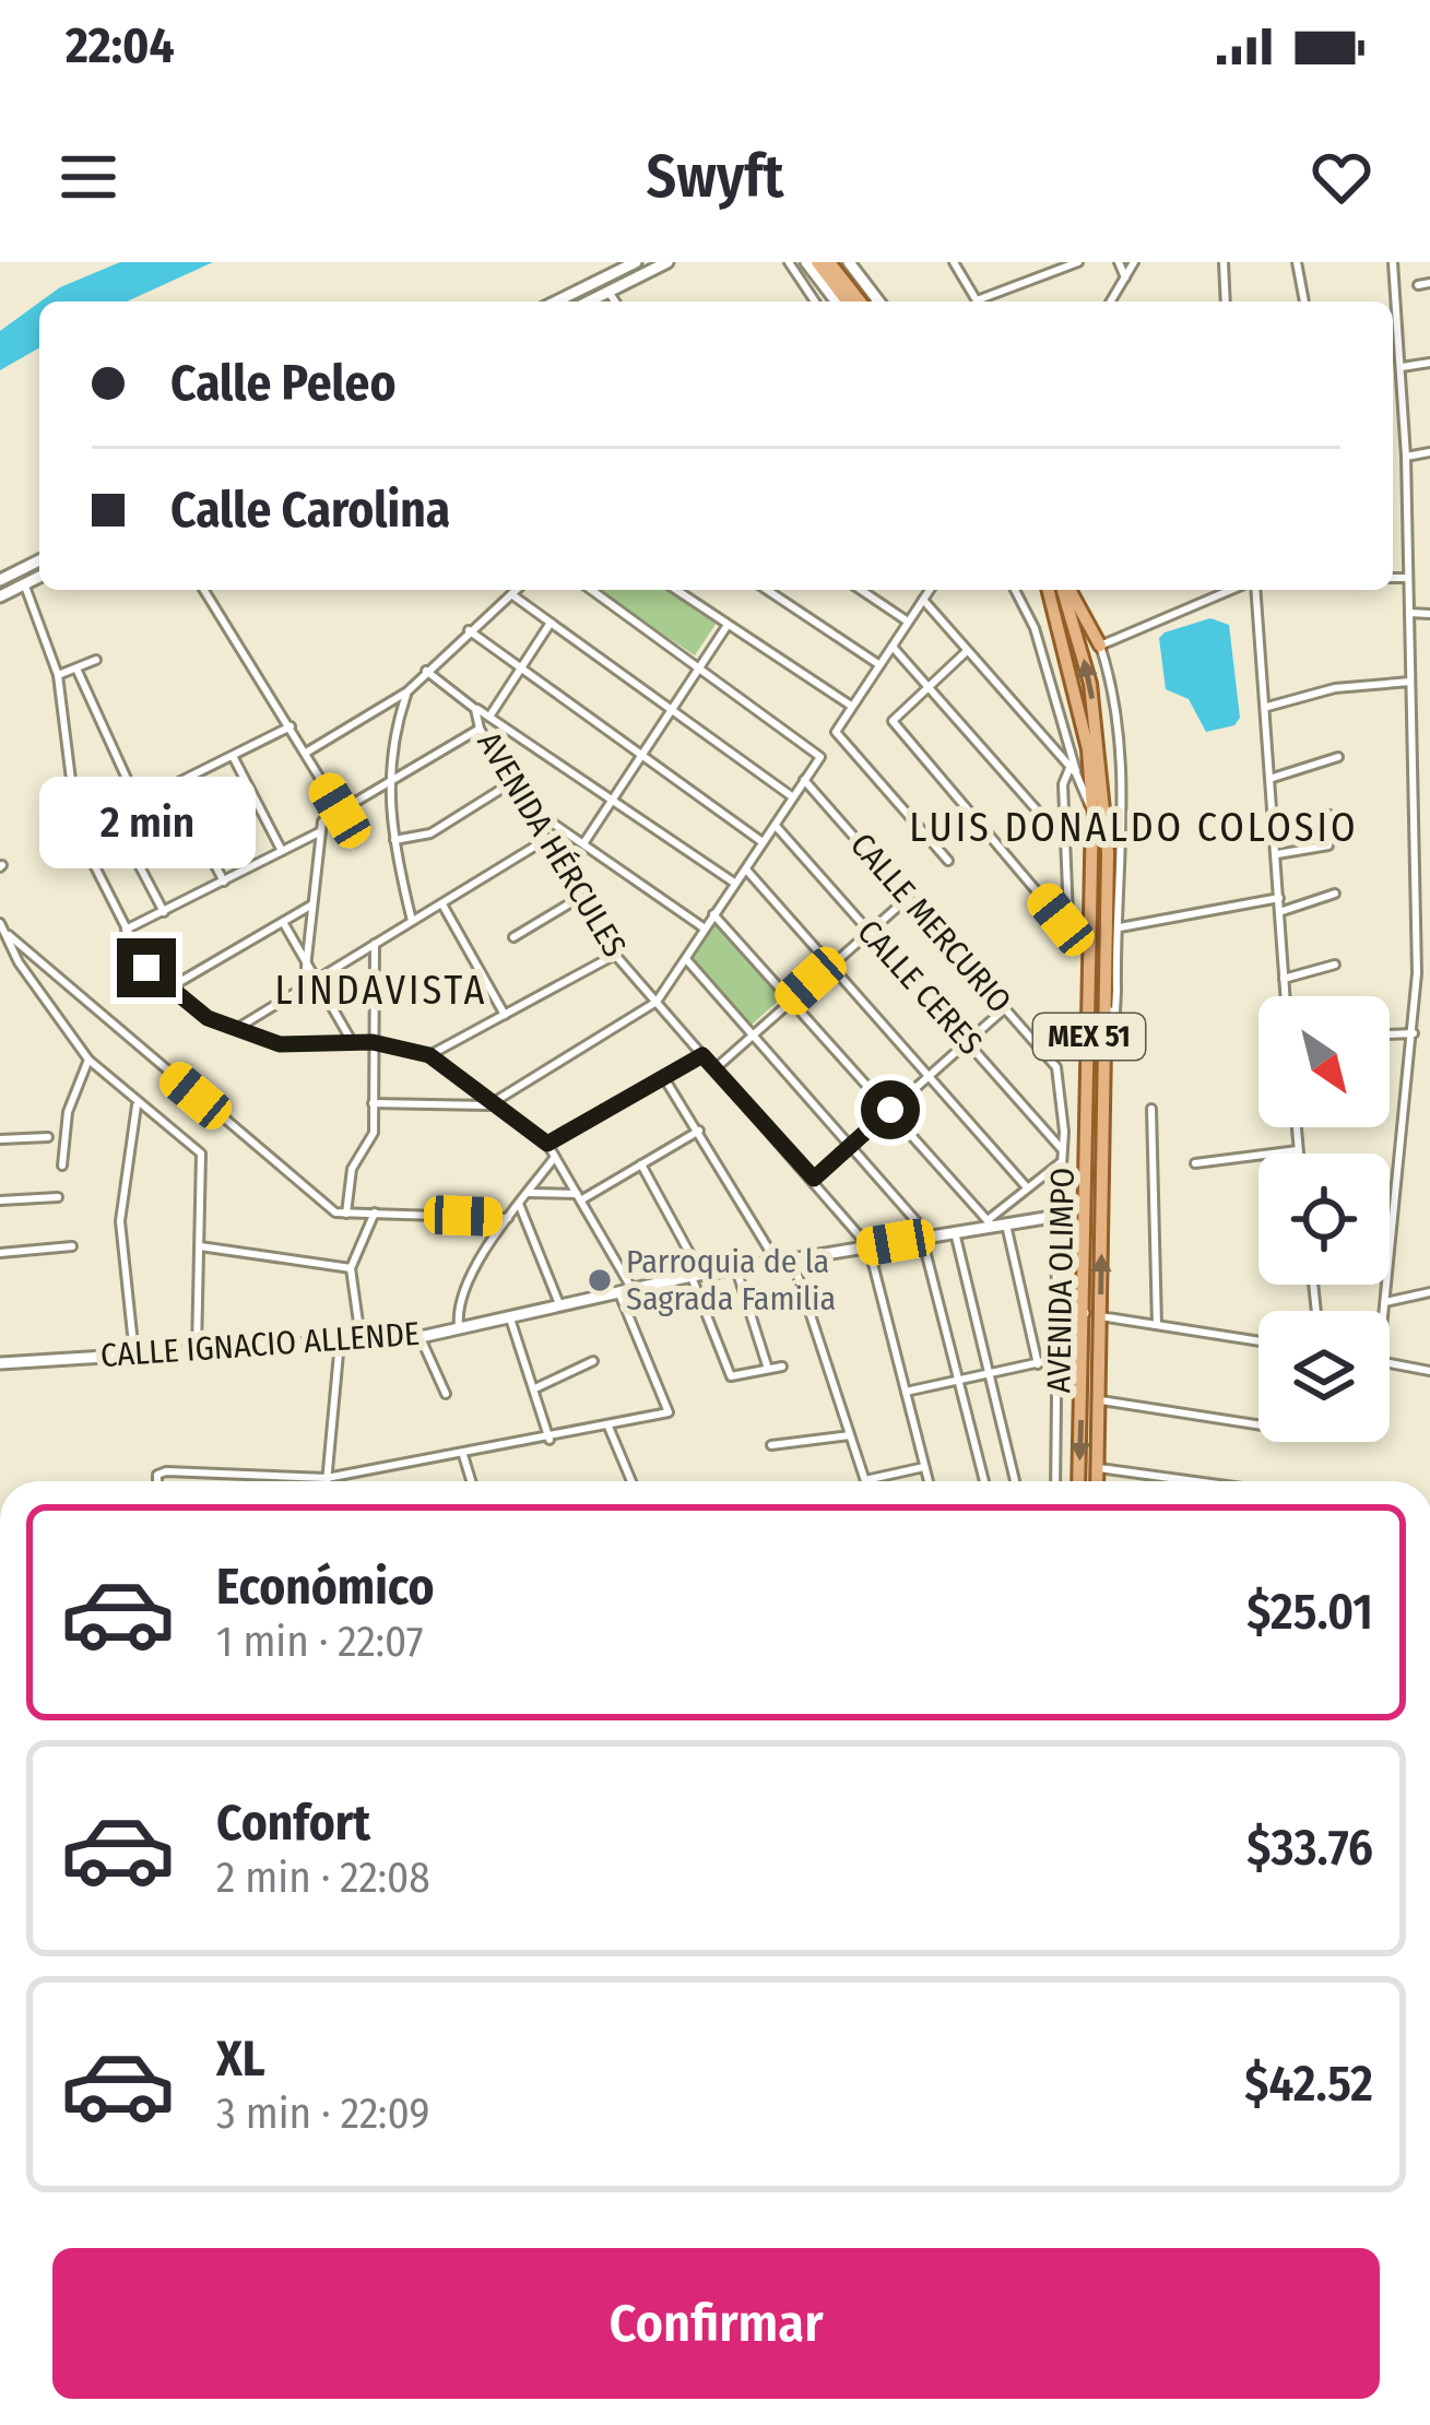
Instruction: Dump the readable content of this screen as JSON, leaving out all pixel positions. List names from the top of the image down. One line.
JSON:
{"streets":{"main road":["MEX 51"],"street":["AVENIDA HÉRCULES","CALLE MERCURIO","CALLE CERES","AVENIDA OLIMPO","CALLE IGNACIO ALLENDE"]},"crossings":[["AVENIDA HÉRCULES","CALLE IGNACIO ALLENDE"],["CALLE MERCURIO","AVENIDA OLIMPO"],["CALLE CERES","AVENIDA OLIMPO"],["AVENIDA OLIMPO","CALLE IGNACIO ALLENDE"]],"districts":["LUIS DONALDO COLOSIO","LINDAVISTA"],"places":["Parroquia de la Sagrada Familia"],"north":"bottom right","page":{"status":"22:04","header":"Swyft","banner":["Calle Peleo","Calle Carolina"],"bubble":"2 min","list":[{"name":"Económico","note":"1 min · 22:07","value":"$25.01"},{"name":"Confort","note":"2 min · 22:08","value":"$33.76"},{"name":"XL","note":"3 min · 22:09","value":"$42.52"}],"buttons":"Confirmar"}}
